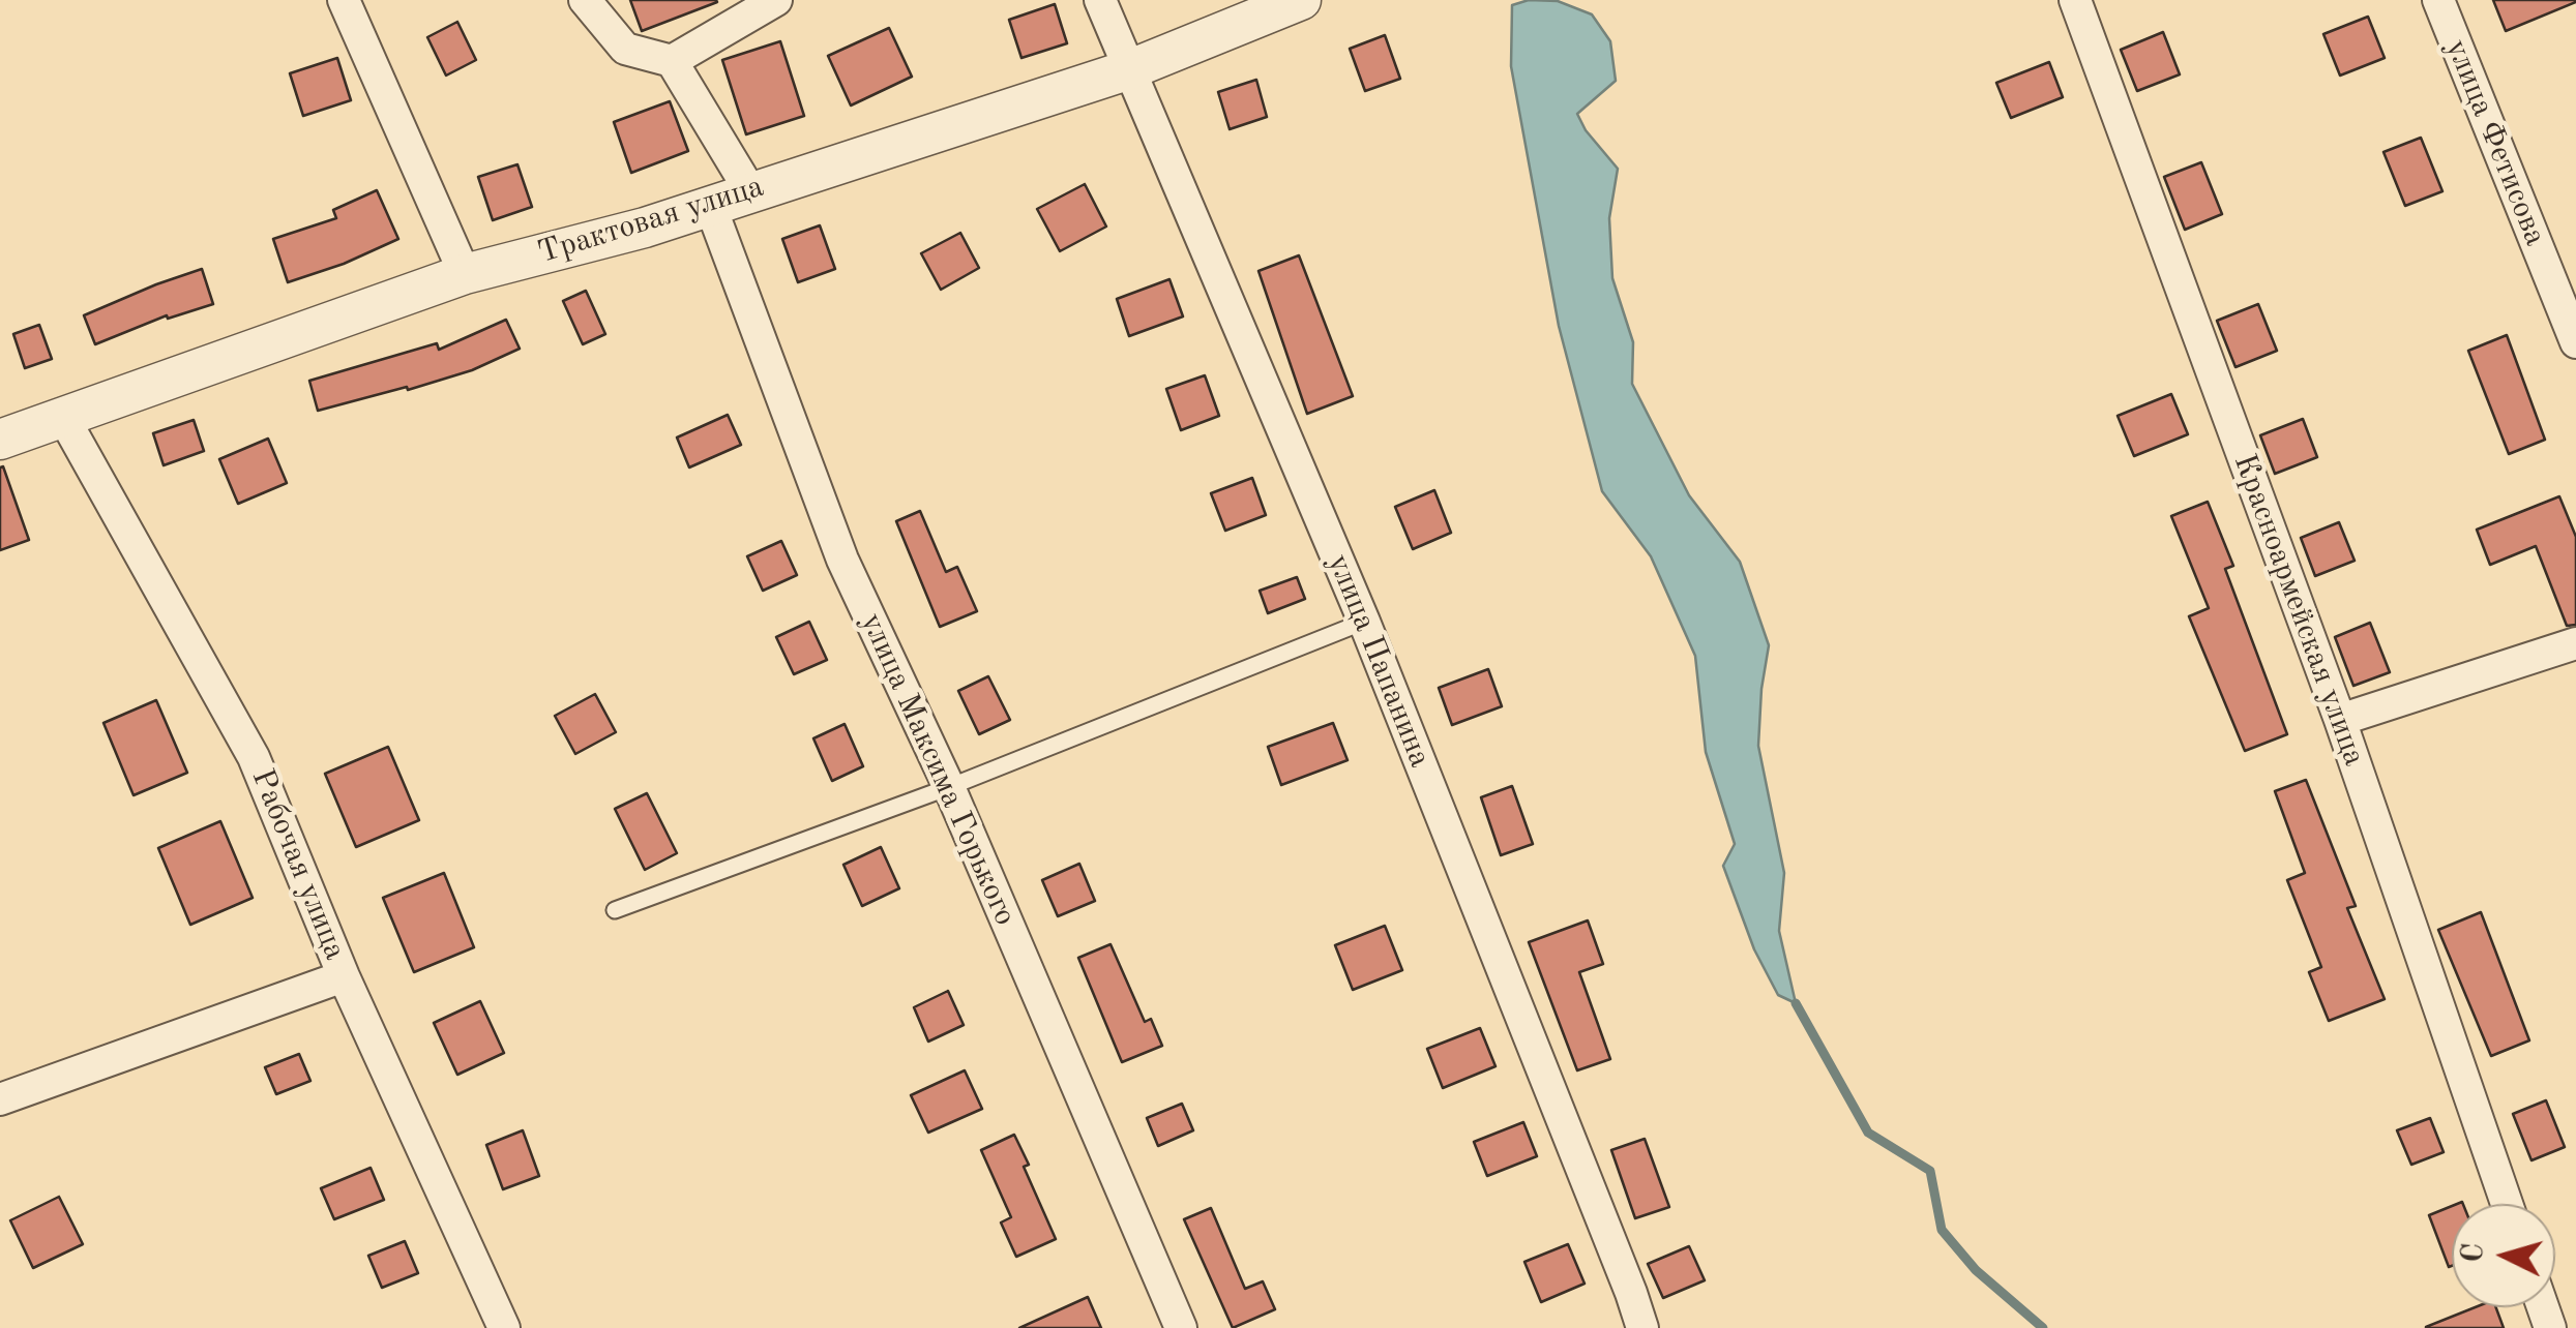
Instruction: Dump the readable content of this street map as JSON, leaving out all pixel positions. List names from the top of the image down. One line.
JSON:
{"streets":{"street":["улица Фетисова","Трактовая улица","Красноармейская улица","улица Папанина","улица Максима Горького","Рабочая улица"]},"crossings":[["Трактовая улица","улица Папанина"],["Трактовая улица","улица Максима Горького"],["Трактовая улица","Рабочая улица"]],"north":"left"}
